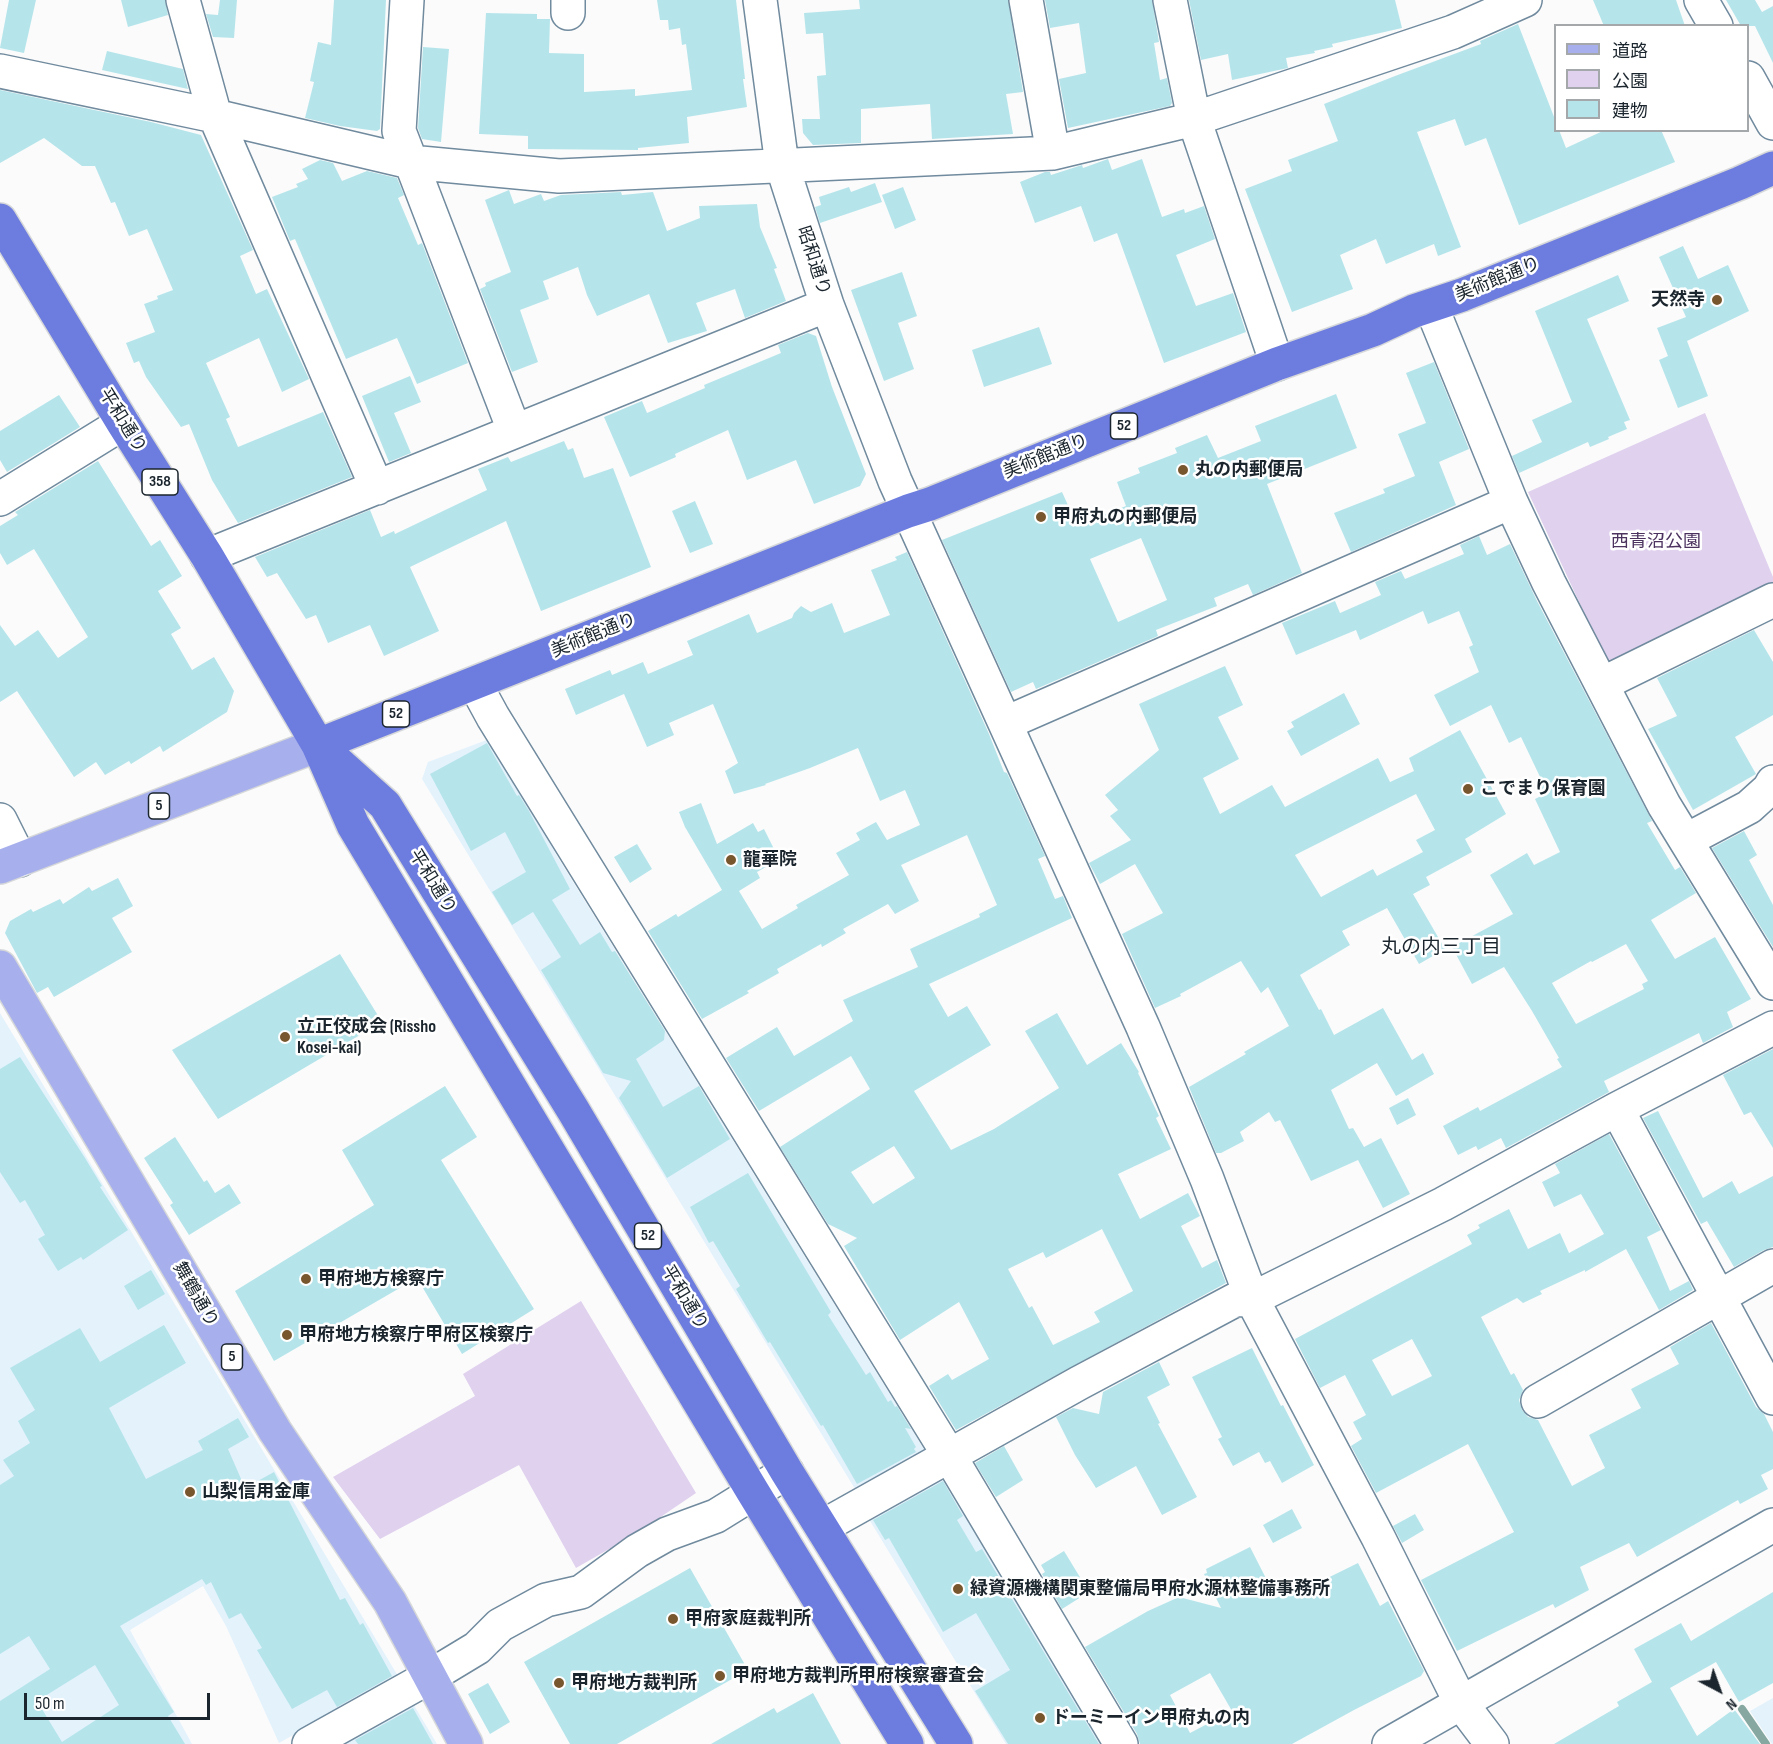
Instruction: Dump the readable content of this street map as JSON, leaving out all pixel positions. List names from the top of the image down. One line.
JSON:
{"streets":{"highway":["美術館通り","平和通り","52","358"],"main road":["5","舞鶴通り"],"street":["昭和通り"]},"crossings":[["昭和通り","美術館通り"],["美術館通り","平和通り"],["美術館通り","5"],["平和通り","5"]],"districts":["丸の内三丁目"],"parks":["西青沼公園"],"places":["天然寺","丸の内郵便局","甲府丸の内郵便局","こでまり保育園","龍華院","立正佼成会 (Rissho Kosei-kai)","甲府地方検察庁","甲府地方検察庁甲府区検察庁","山梨信用金庫","緑資源機構関東整備局甲府水源林整備事務所","甲府家庭裁判所","甲府地方裁判所甲府検察審査会","甲府地方裁判所","ドーミーイン甲府丸の内"],"legend":["道路","公園","建物"],"scale_bar":"50 m","north":"bottom right"}
